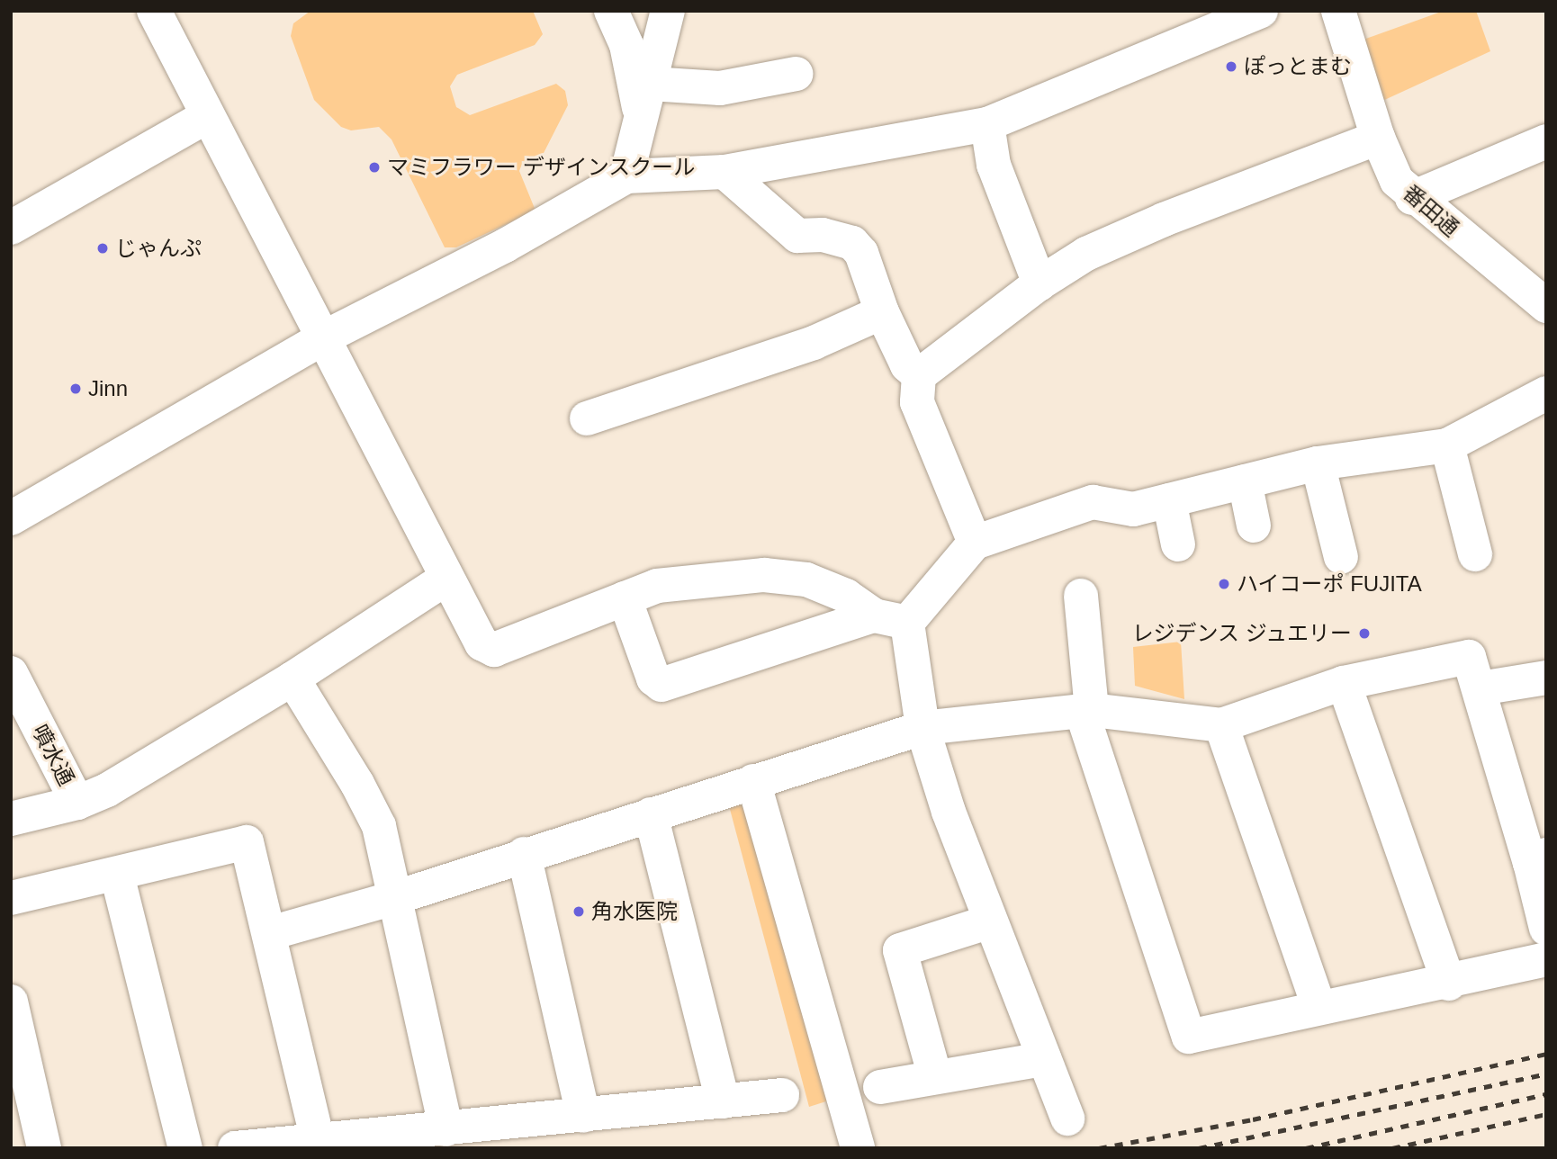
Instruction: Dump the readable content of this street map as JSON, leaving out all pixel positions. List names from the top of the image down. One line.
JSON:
{"streets":{"street":["番田通","噴水通"]},"places":["ぽっとまむ","マミフラワー デザインスクール","じゃんぷ","Jinn","ハイコーポ FUJITA","レジデンス ジュエリー","角水医院"]}
